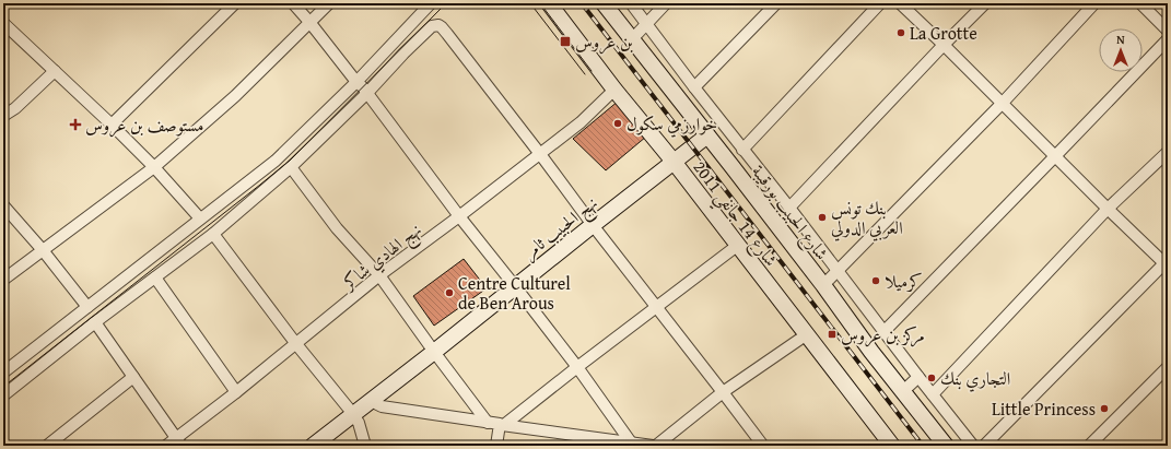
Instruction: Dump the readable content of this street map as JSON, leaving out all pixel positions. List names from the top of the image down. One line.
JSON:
{"streets":{"street":["شارع الحبيب بورقيبة","شارع 14 جانفي 2011","نهج الحبيب ثامر","نهج الهادي شاكر"]},"crossings":[["شارع الحبيب بورقيبة","نهج الحبيب ثامر"],["شارع 14 جانفي 2011","نهج الحبيب ثامر"],["شارع 14 جانفي 2011","نهج الهادي شاكر"]],"places":{"other":["La Grotte","خوارزمي سكول","بنك تونس العربي الدولي","كرميلا","Centre Culturel de Ben Arous","التجاري بنك","Little Princess"],"transit":["بن عروس","مركز بن عروس"],"health":["مستوصف بن عروس"]},"north":"top"}
